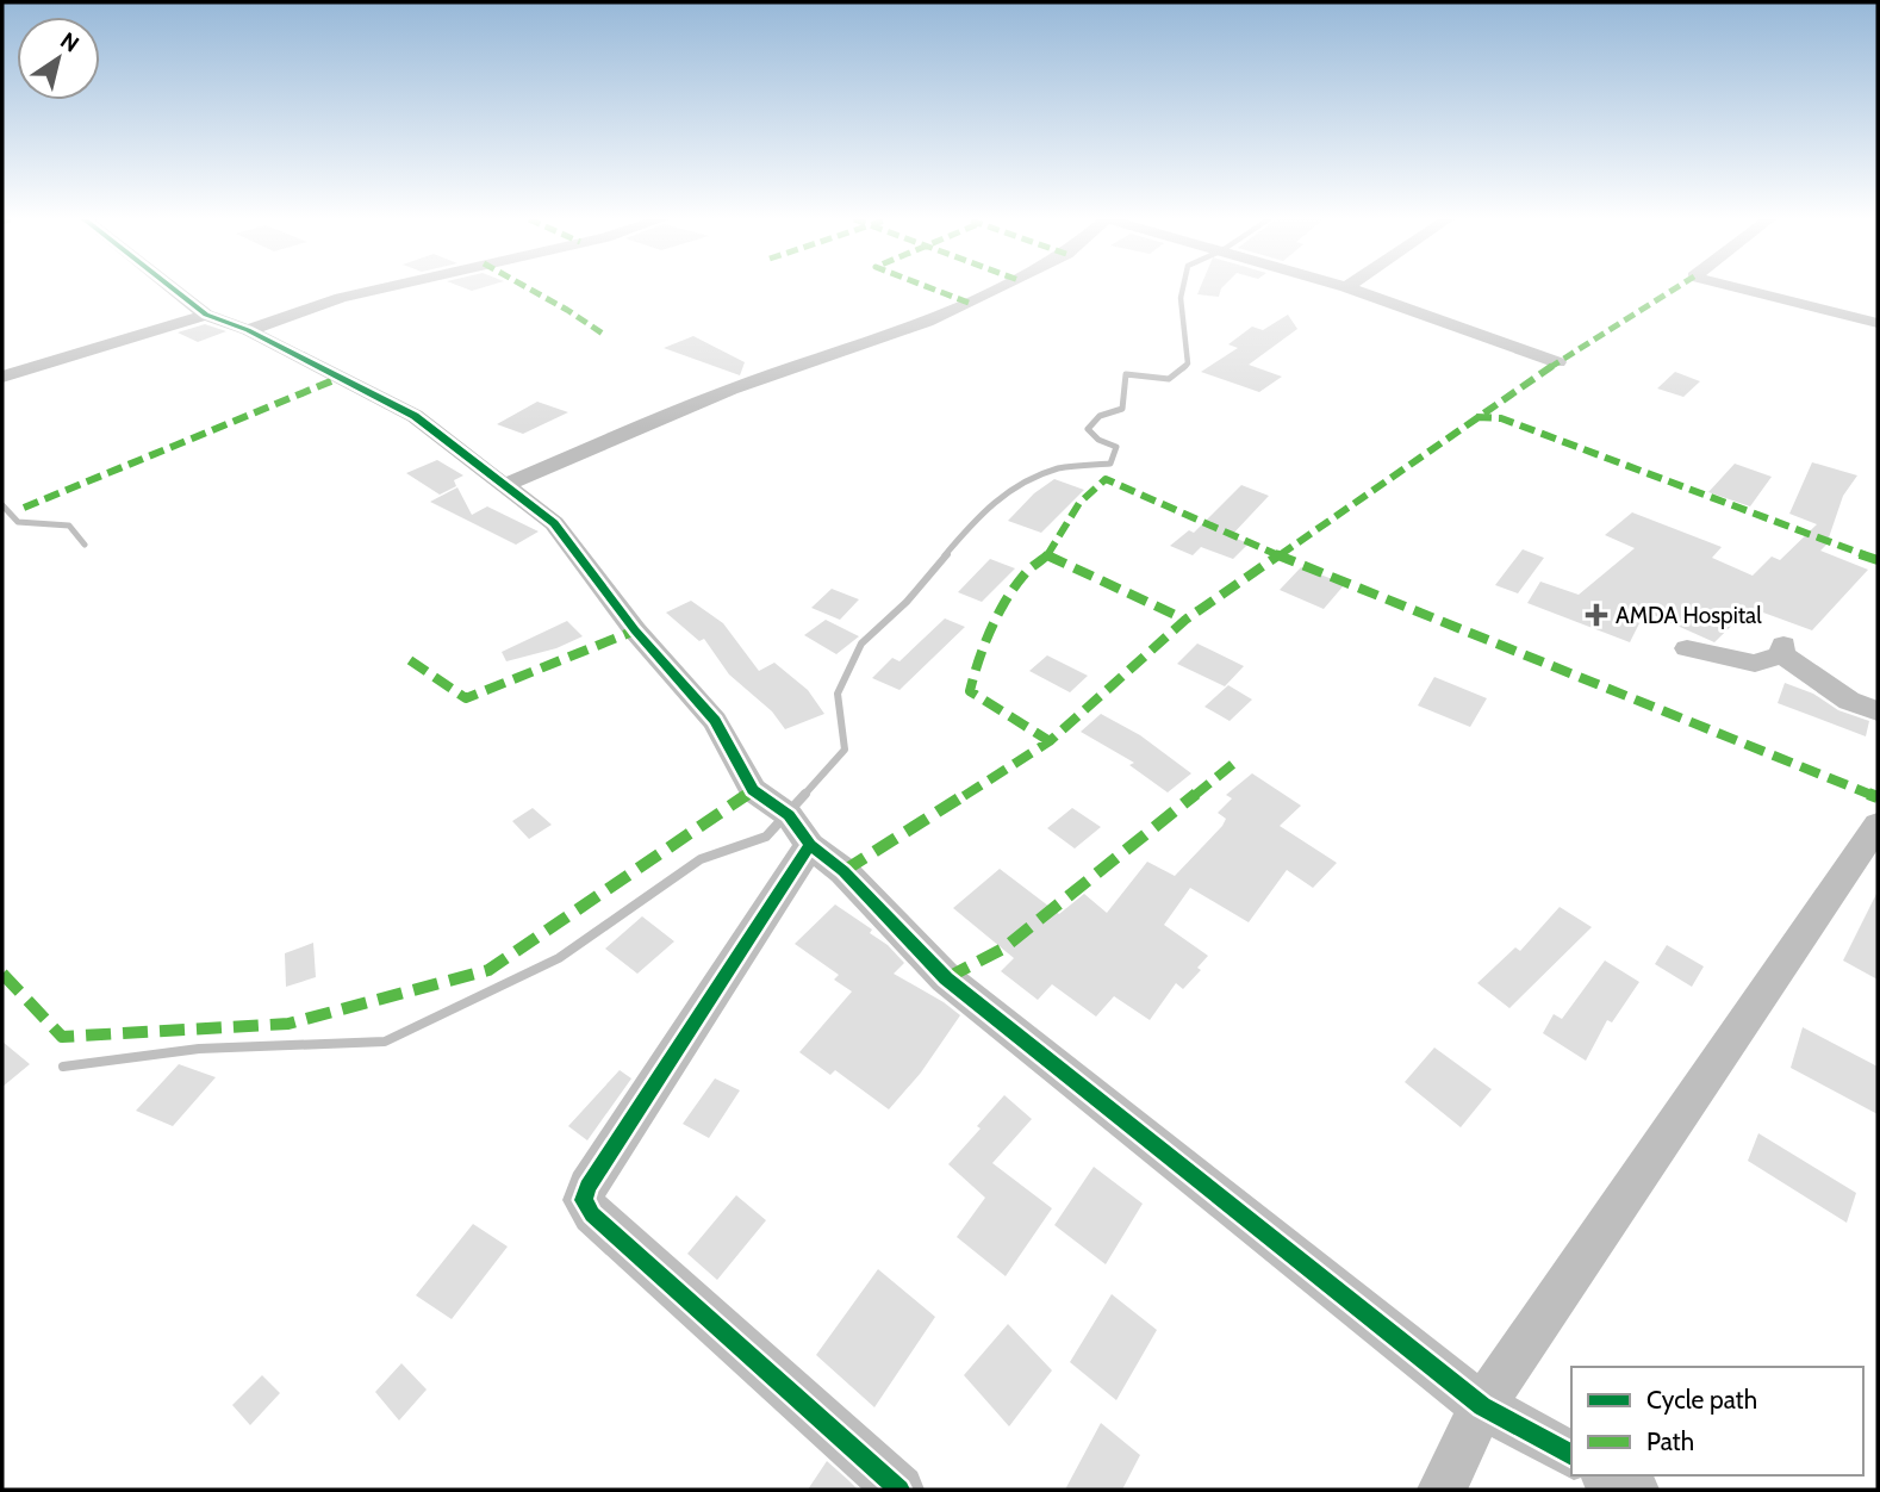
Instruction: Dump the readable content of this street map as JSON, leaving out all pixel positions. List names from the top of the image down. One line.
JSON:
{"places":{"health":["AMDA Hospital"]},"legend":["Cycle path","Path"],"north":"top right"}
